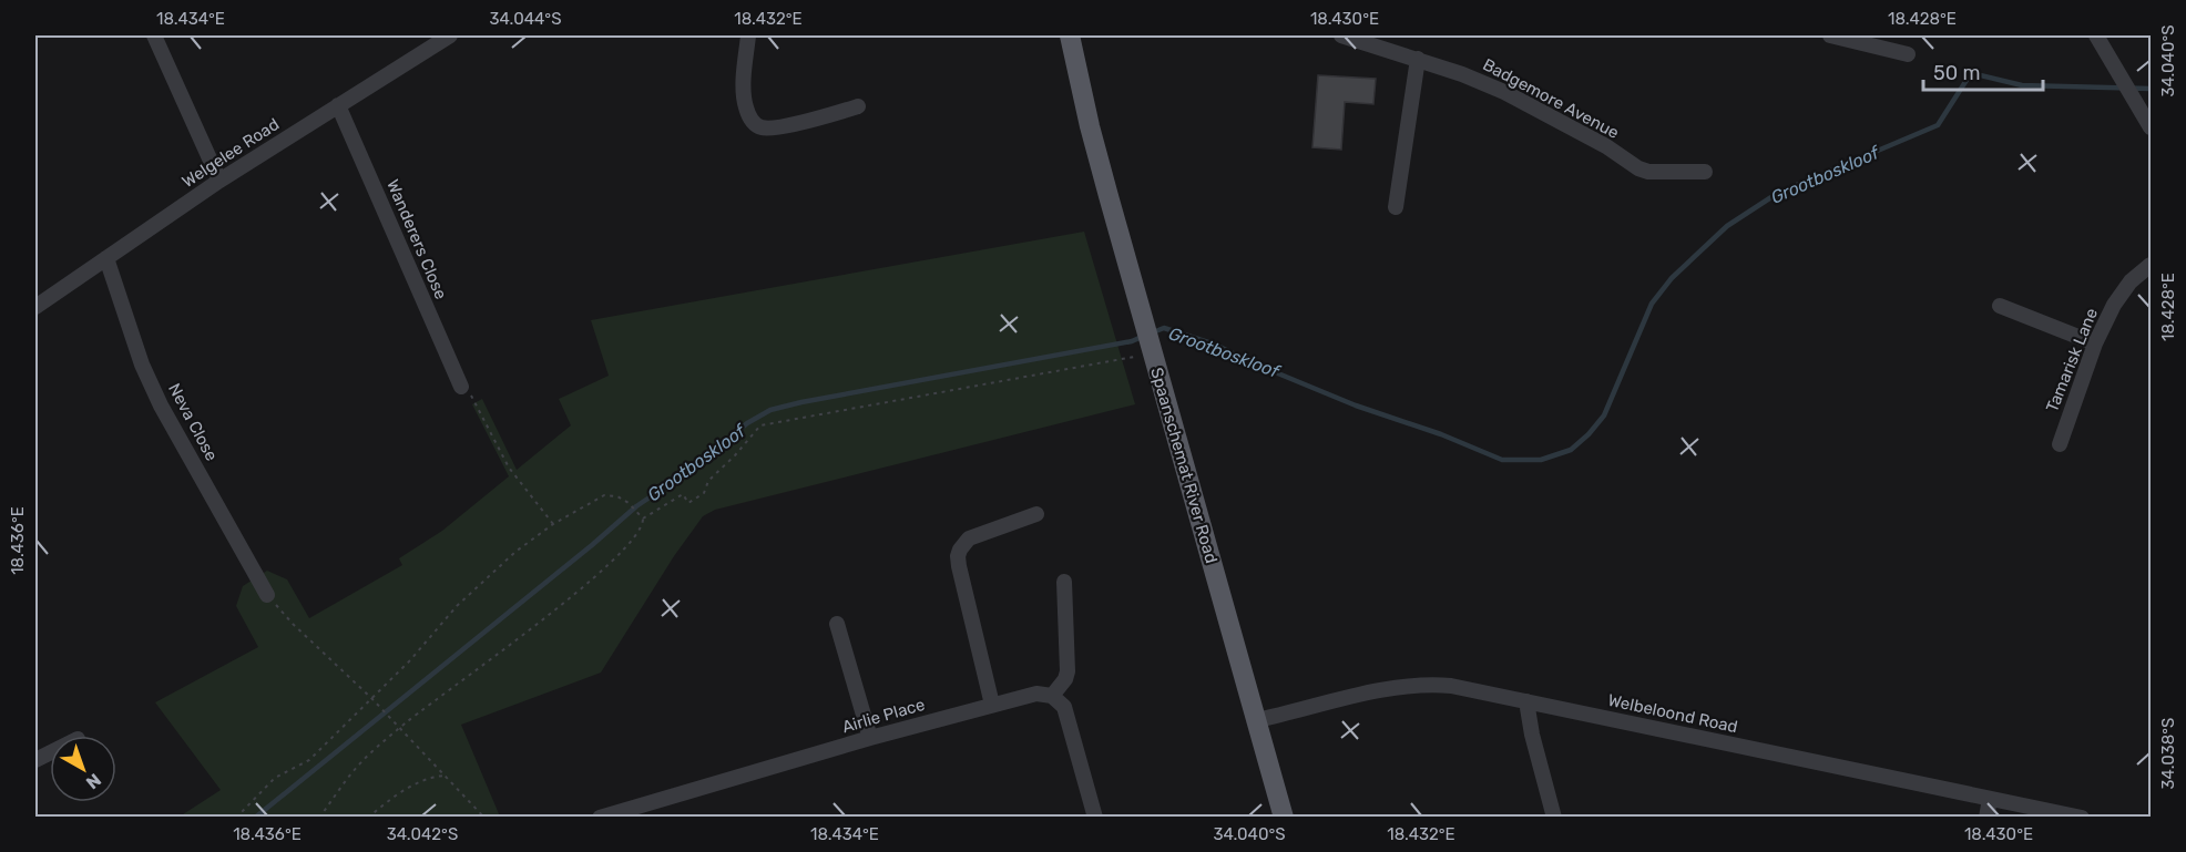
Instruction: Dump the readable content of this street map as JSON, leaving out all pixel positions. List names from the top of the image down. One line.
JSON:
{"streets":{"main road":["Spaanschemat River Road"],"street":["Badgemore Avenue","Welgelee Road","Wanderers Close","Tamarisk Lane","Neva Close","Welbeloond Road","Airlie Place"]},"crossings":[["Welgelee Road","Wanderers Close"],["Welgelee Road","Neva Close"],["Spaanschemat River Road","Welbeloond Road"]],"water":["Grootboskloof"],"scale_bar":"50 m","north":"bottom right","coordinates":["18.434°E","34.044°S","18.432°E","18.430°E","18.428°E","34.040°S","18.436°E","34.038°S","34.042°S"]}
